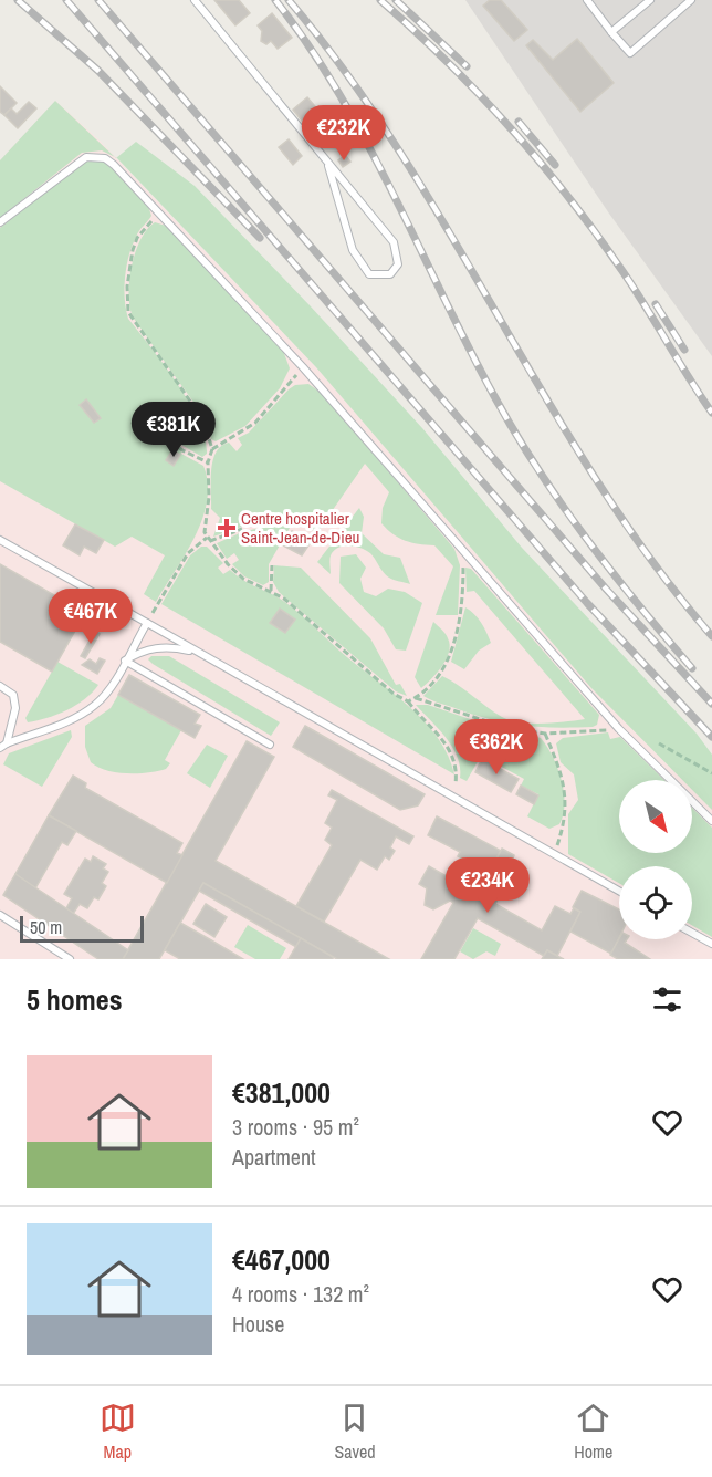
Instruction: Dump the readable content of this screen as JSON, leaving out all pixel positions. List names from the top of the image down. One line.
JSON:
{"places":{"health":["Centre hospitalier Saint-Jean-de-Dieu"]},"scale_bar":"50 m","north":"bottom right","page":{"price":["€232K","€381K","€467K","€362K","€234K"],"scale":"50 m","heading":"5 homes","list":[{"name":"€381,000","note":"3 rooms · 95 m² · Apartment"},{"name":"€467,000","note":"4 rooms · 132 m² · House"}],"tabs":["Map","Saved","Home"]}}
